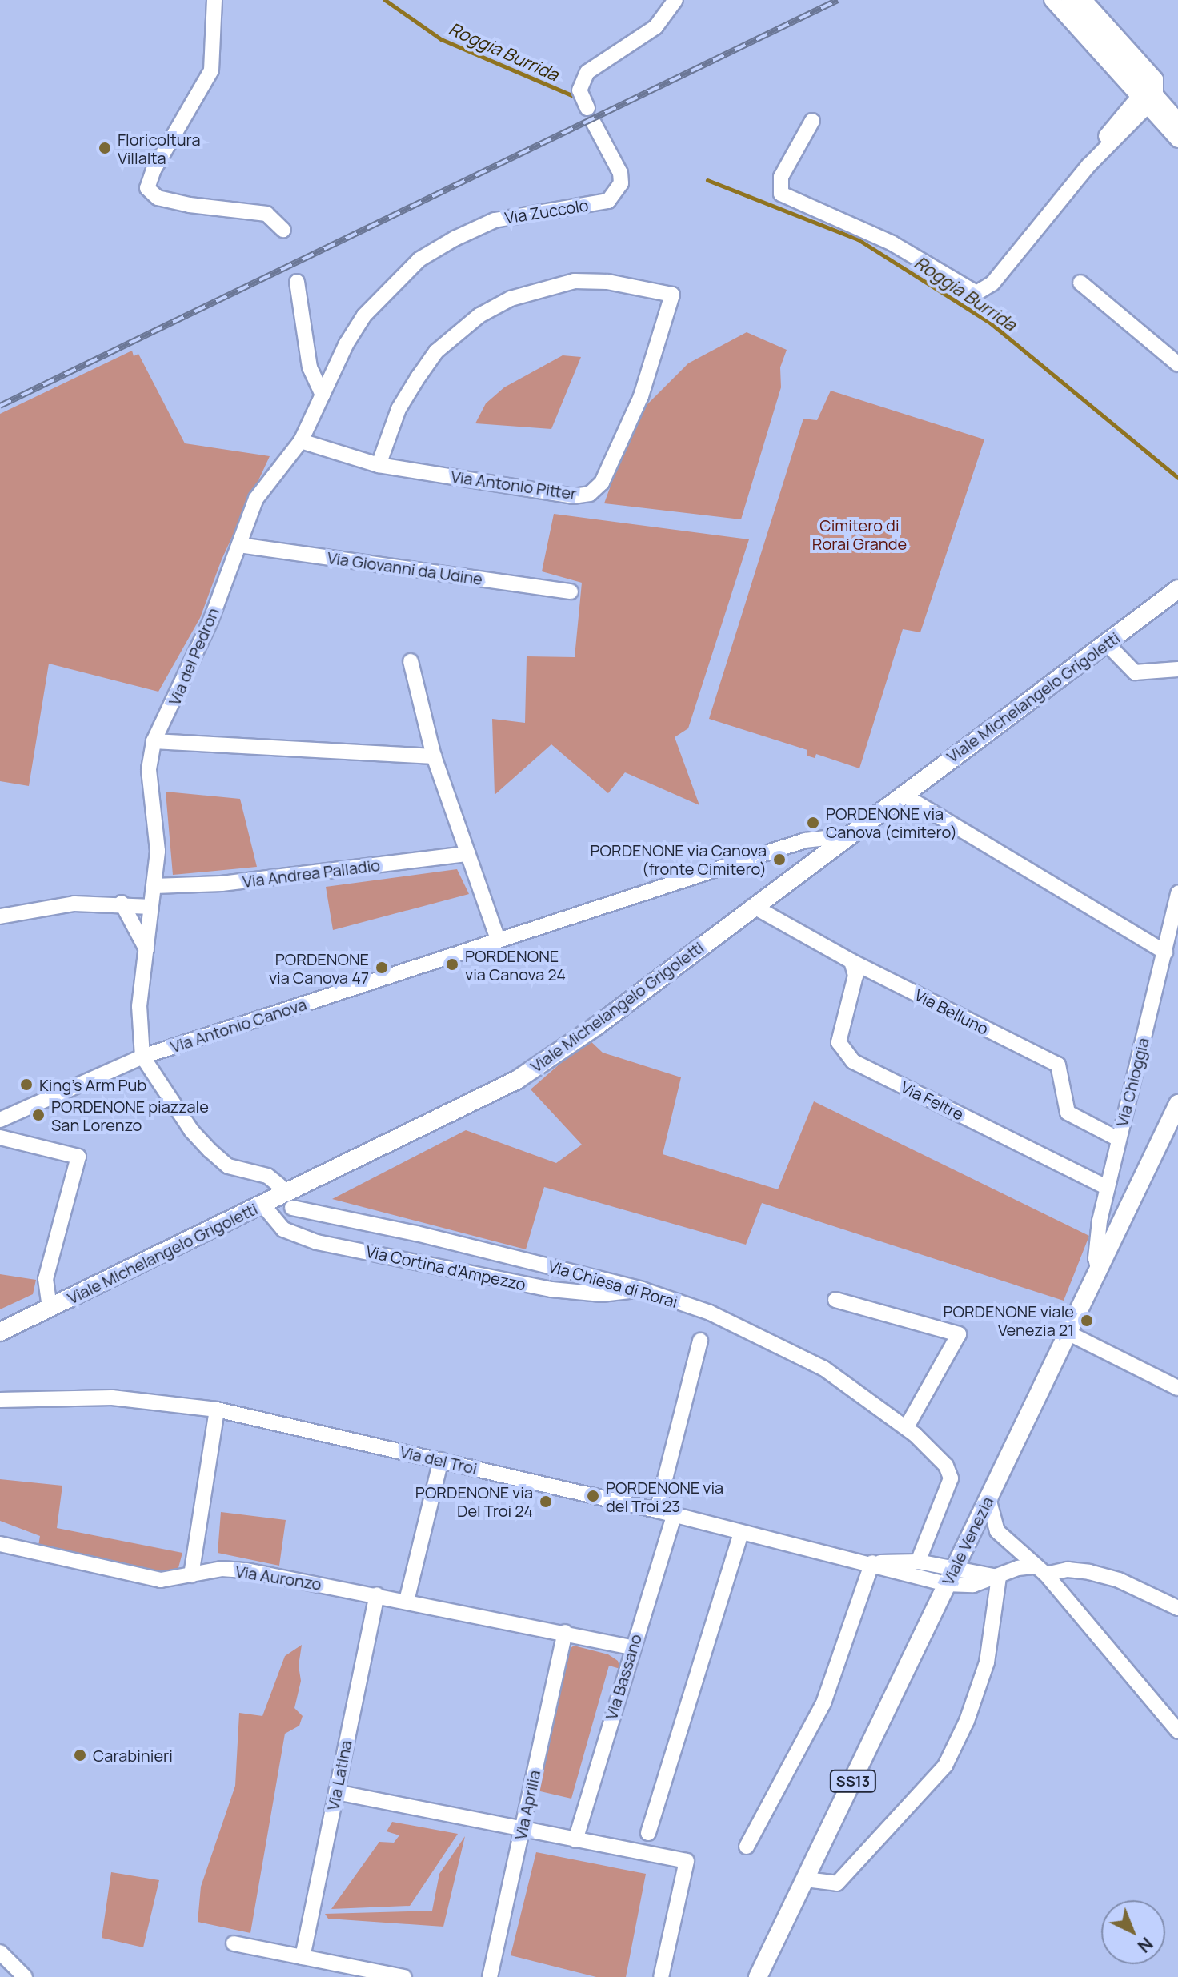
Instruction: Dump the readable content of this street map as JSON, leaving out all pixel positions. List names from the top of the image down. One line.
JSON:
{"streets":{"main road":["Viale Michelangelo Grigoletti","Viale Venezia","SS13"],"street":["Via Zuccolo","Via Antonio Pitter","Via Giovanni da Udine","Via del Pedron","Via Andrea Palladio","Via Belluno","Via Antonio Canova","Via Chioggia","Via Feltre","Via Cortina d'Ampezzo","Via Chiesa di Rorai","Via del Troi","Via Auronzo","Via Bassano","Via Latina","Via Aprilia"]},"crossings":[["Via Zuccolo","Via del Pedron"],["Via Antonio Pitter","Via del Pedron"],["Via Giovanni da Udine","Via del Pedron"],["Via del Pedron","Via Andrea Palladio"],["Via del Pedron","Via Antonio Canova"],["Viale Michelangelo Grigoletti","Via Belluno"],["Viale Michelangelo Grigoletti","Via Antonio Canova"],["Viale Michelangelo Grigoletti","Via Cortina d'Ampezzo"],["Via Belluno","Via Chioggia"],["Via Belluno","Via Feltre"],["Via Chioggia","Via Feltre"],["Via Chioggia","Viale Venezia"],["Via Cortina d'Ampezzo","Via Chiesa di Rorai"],["Via Chiesa di Rorai","Via del Troi"],["Via del Troi","Viale Venezia"],["Via del Troi","Via Bassano"],["Via Auronzo","Via Bassano"],["Via Auronzo","Via Latina"],["Via Auronzo","Via Aprilia"]],"water":["Roggia Burrida"],"parks":["Cimitero di Rorai Grande"],"places":["Floricoltura Villalta","PORDENONE via Canova (cimitero)","PORDENONE via Canova (fronte Cimitero)","PORDENONE via Canova 24","PORDENONE via Canova 47","King's Arm Pub","PORDENONE piazzale San Lorenzo","PORDENONE viale Venezia 21","PORDENONE via del Troi 23","PORDENONE via Del Troi 24","Carabinieri"],"north":"bottom right"}
